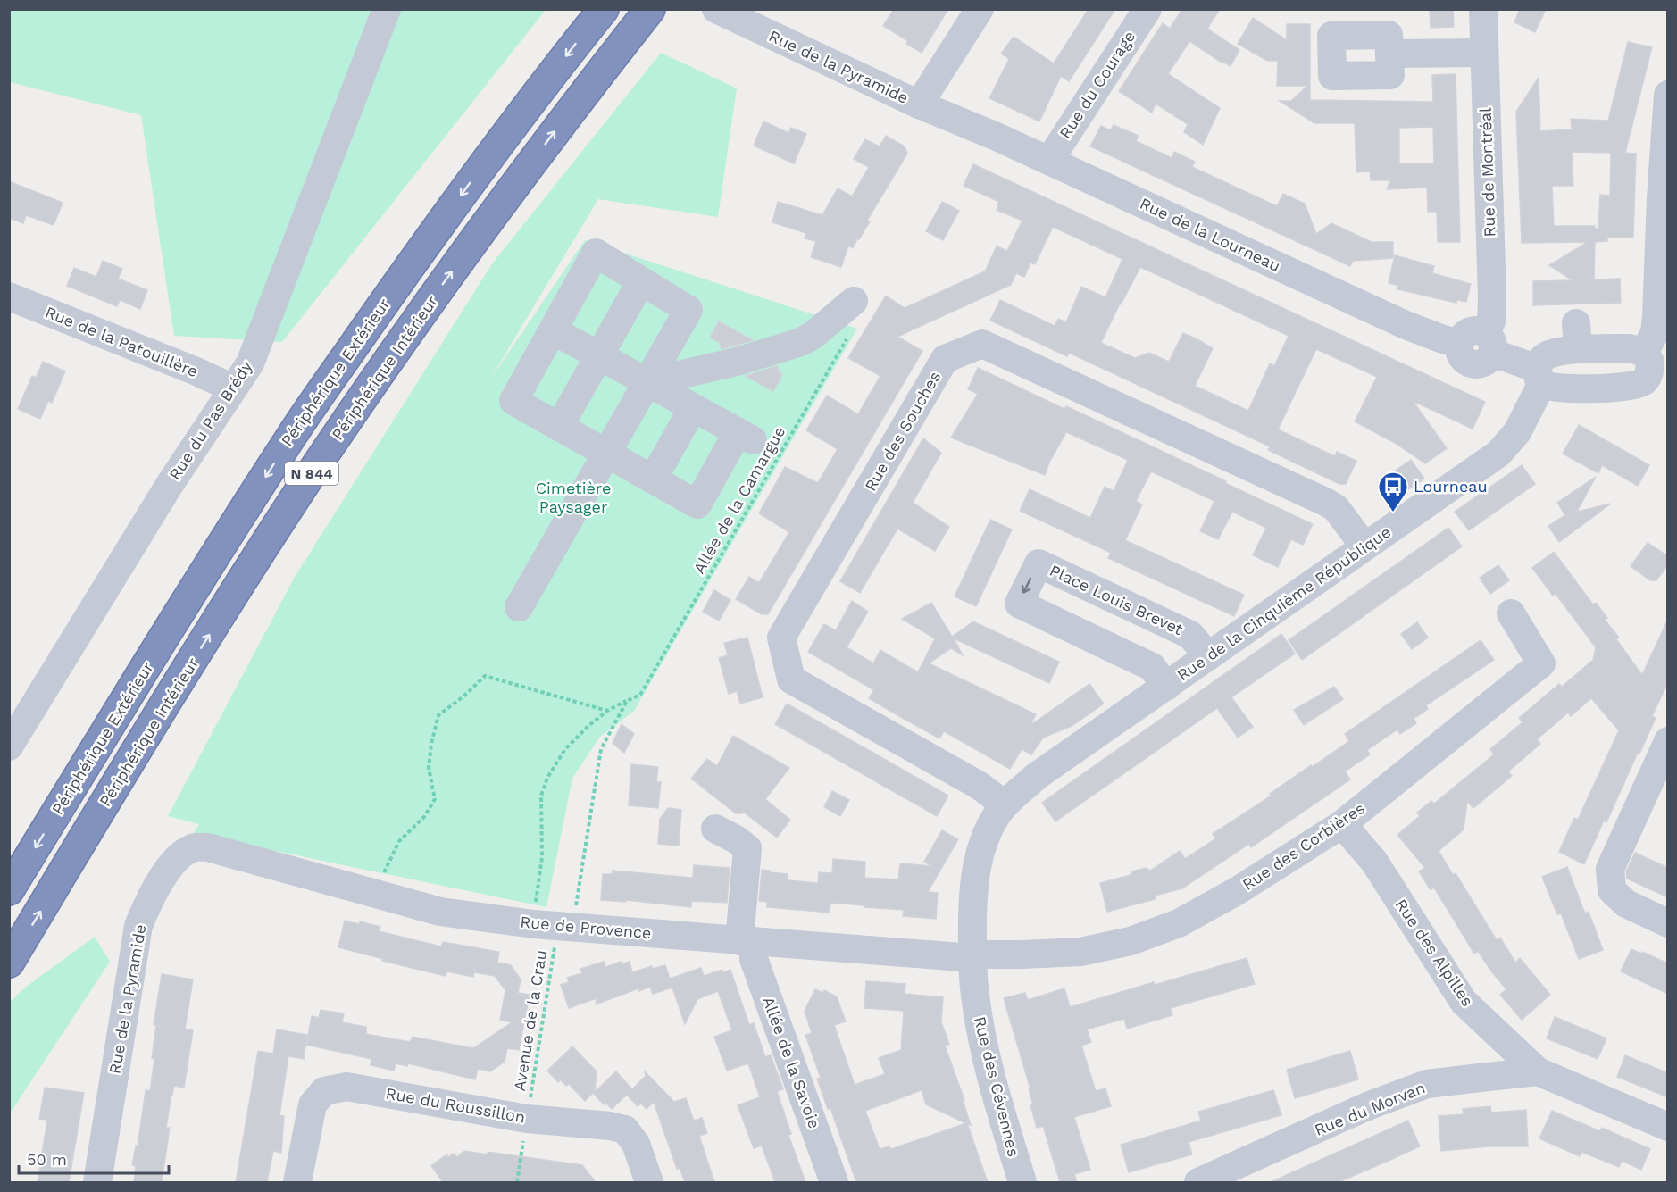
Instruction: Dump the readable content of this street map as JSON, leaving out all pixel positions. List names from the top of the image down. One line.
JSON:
{"streets":{"highway":["Périphérique Intérieur","Périphérique Extérieur","N 844"],"street":["Rue de la Pyramide","Rue du Courage","Rue de Montréal","Rue de la Lourneau","Rue de la Patouillère","Rue du Pas Brédy","Rue des Souches","Place Louis Brevet","Rue de la Cinquième République","Rue des Corbières","Rue de Provence","Rue des Alpilles","Allée de la Savoie","Rue des Cévennes","Rue du Roussillon","Rue du Morvan"],"path":["Allée de la Camargue","Avenue de la Crau"]},"crossings":[["Rue de la Pyramide","Rue de la Lourneau"],["Rue de la Pyramide","Rue de Provence"],["Rue du Courage","Rue de la Lourneau"],["Rue de Montréal","Rue de la Lourneau"],["Rue de la Lourneau","Rue de la Cinquième République"],["Rue de la Patouillère","Rue du Pas Brédy"],["Rue des Souches","Rue de la Cinquième République"],["Rue des Souches","Rue des Cévennes"],["Allée de la Camargue","Rue de Provence"],["Allée de la Camargue","Avenue de la Crau"],["Place Louis Brevet","Rue de la Cinquième République"],["Rue de la Cinquième République","Rue des Cévennes"],["Rue des Corbières","Rue de Provence"],["Rue des Corbières","Rue des Alpilles"],["Rue des Corbières","Rue des Cévennes"],["Rue de Provence","Avenue de la Crau"],["Rue de Provence","Allée de la Savoie"],["Rue de Provence","Rue des Cévennes"],["Rue des Alpilles","Rue du Morvan"],["Avenue de la Crau","Rue du Roussillon"]],"one_way":["Périphérique Intérieur","Périphérique Extérieur"],"parks":["Cimetière Paysager"],"places":{"bus stop":["Lourneau"]},"scale_bar":"50 m"}
